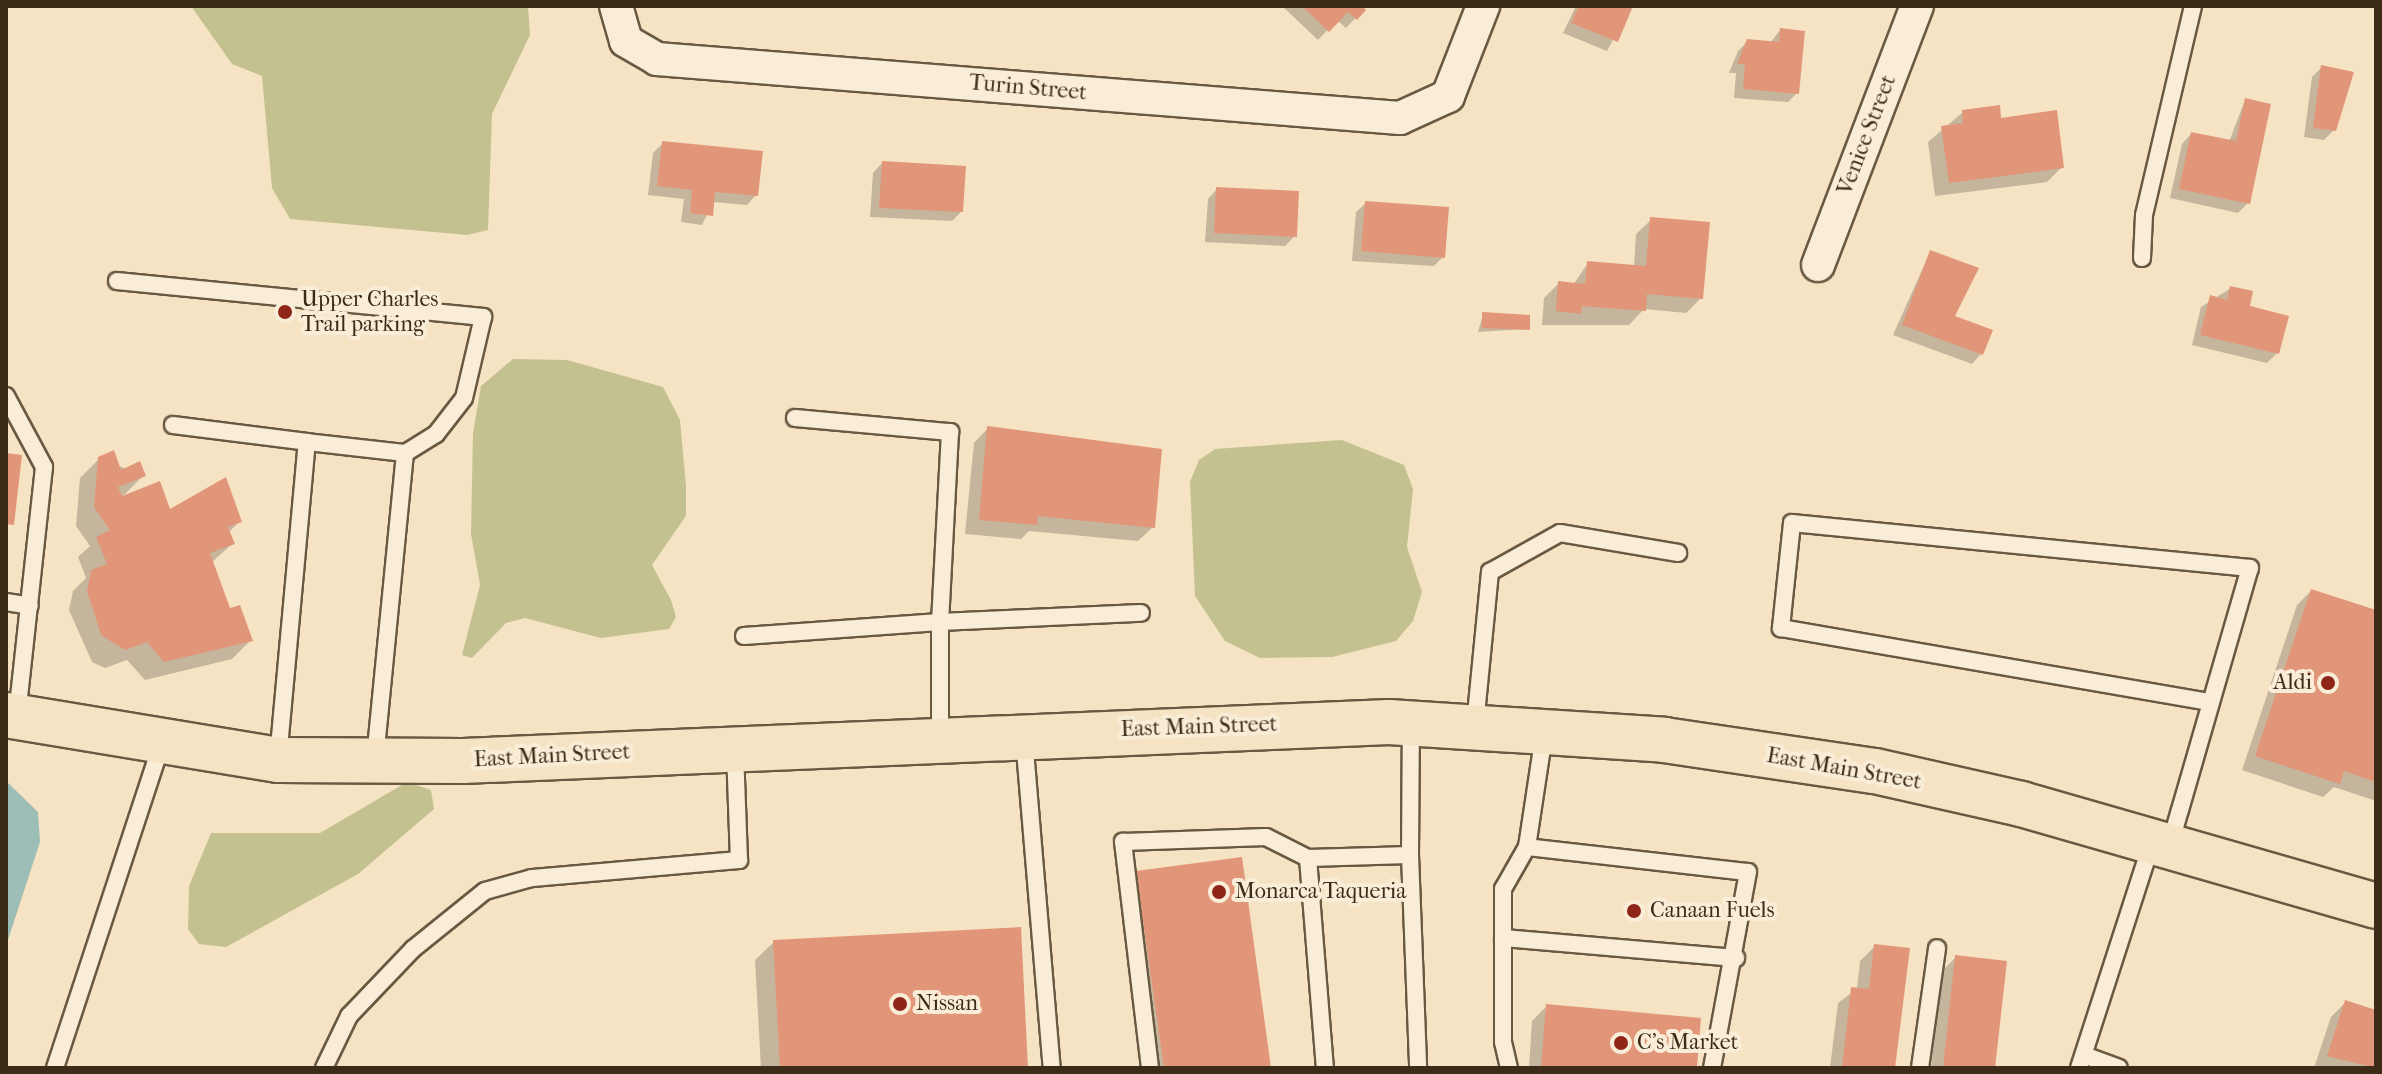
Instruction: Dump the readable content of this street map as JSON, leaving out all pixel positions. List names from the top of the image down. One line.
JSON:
{"streets":{"main road":["East Main Street"],"street":["Turin Street","Venice Street"]},"places":["Upper Charles Trail parking","Aldi","Monarca Taqueria","Canaan Fuels","Nissan","C's Market"]}
